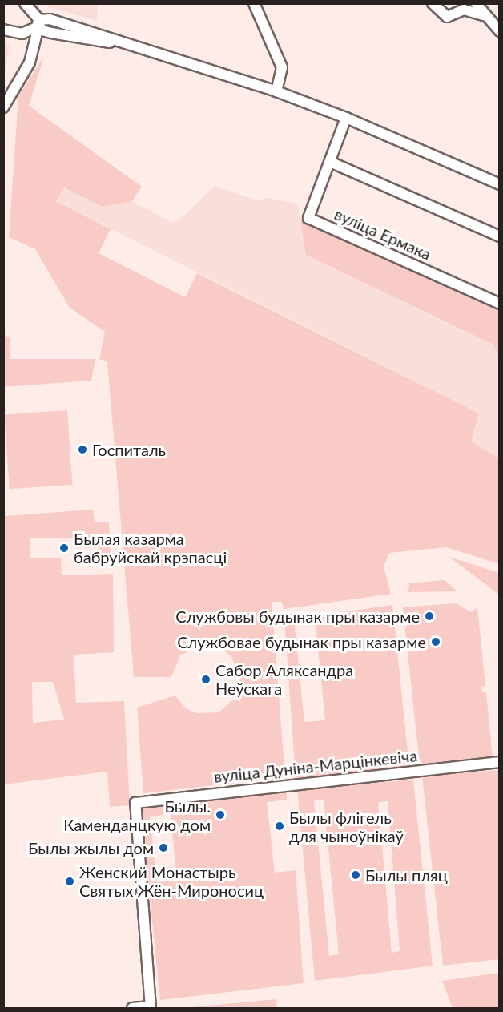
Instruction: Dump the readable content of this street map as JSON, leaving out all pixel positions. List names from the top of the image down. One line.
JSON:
{"streets":{"street":["вуліца Ермака","вуліца Дуніна-Марцінкевіча"]},"places":["Госпиталь","Былая казарма бабруйскай крэпасці","Службовы будынак пры казарме","Службовае будынак пры казарме","Сабор Аляксандра Неўскага","Былы. Каменданцкую дом","Былы флігель для чыноўнікаў","Былы жылы дом","Былы пляц","Женский Монастырь Святых Жён-Мироносиц"]}
